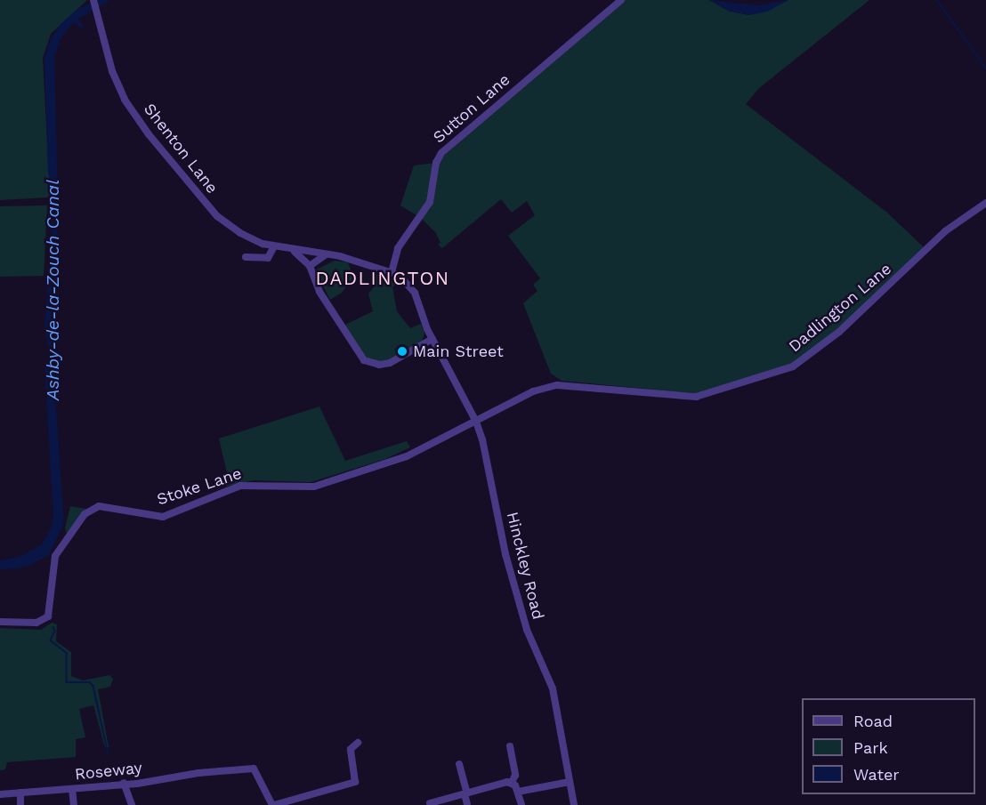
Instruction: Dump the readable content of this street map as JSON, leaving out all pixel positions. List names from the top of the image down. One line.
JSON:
{"streets":{"street":["Sutton Lane","Shenton Lane","Dadlington Lane","Stoke Lane","Hinckley Road","Roseway"]},"crossings":[["Dadlington Lane","Stoke Lane"],["Dadlington Lane","Hinckley Road"],["Stoke Lane","Hinckley Road"]],"districts":["DADLINGTON"],"water":["Ashby-de-la-Zouch Canal"],"places":["Main Street"],"legend":["Road","Park","Water"]}
